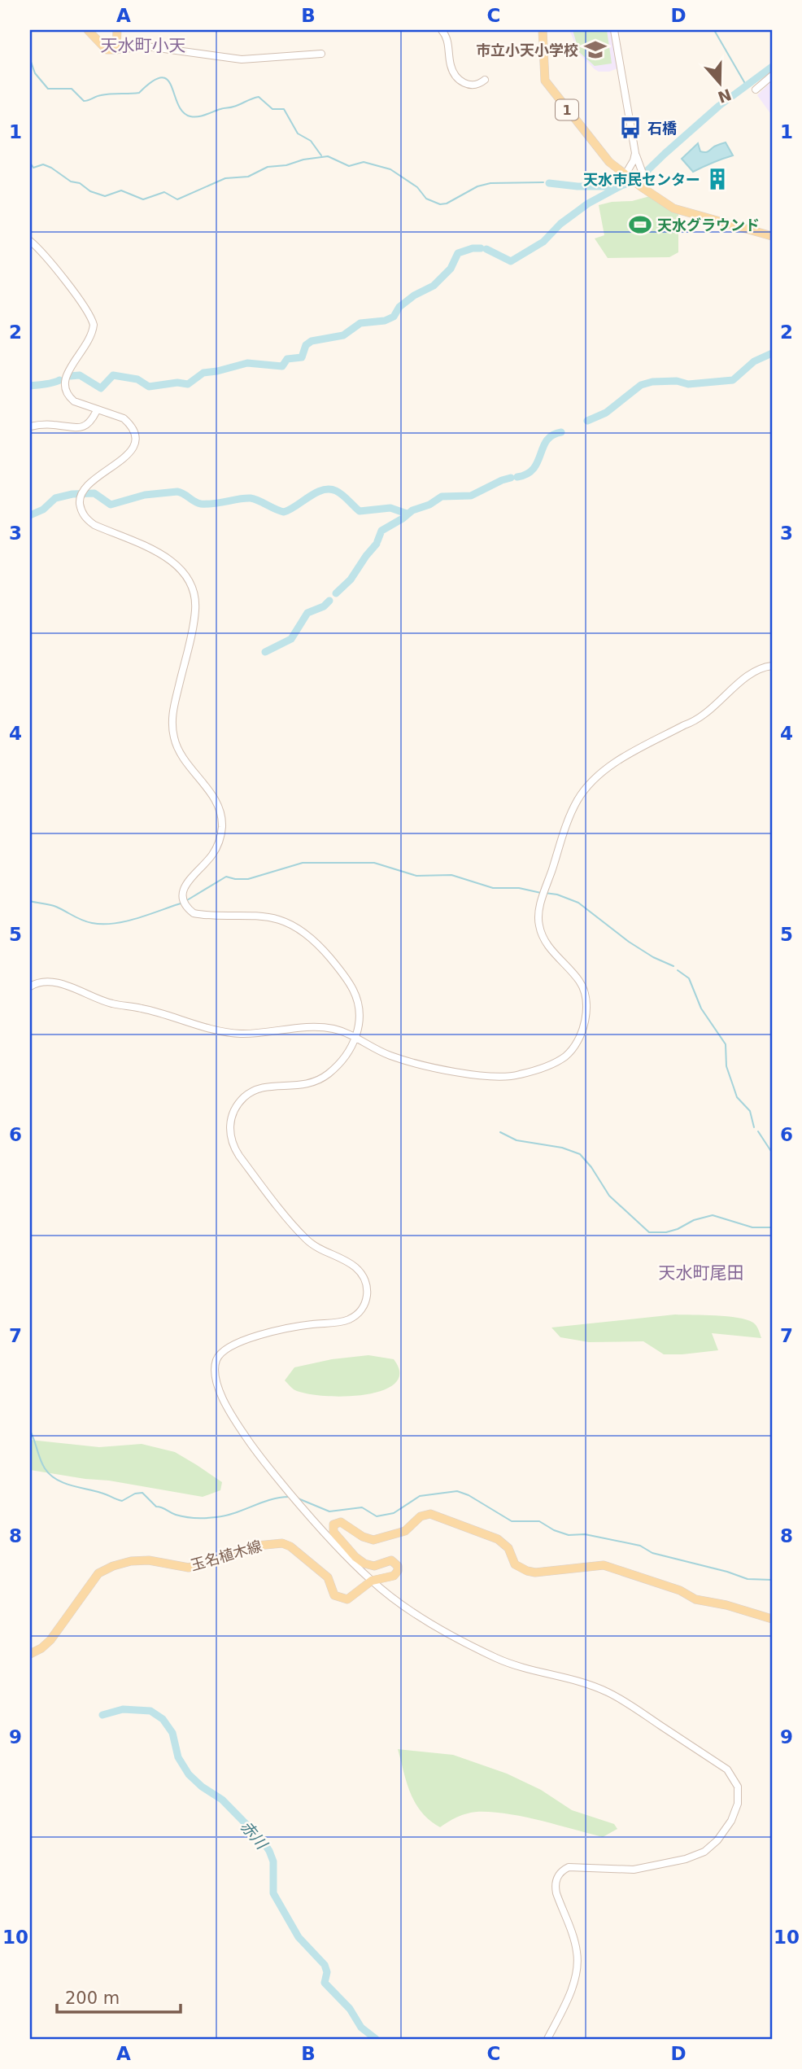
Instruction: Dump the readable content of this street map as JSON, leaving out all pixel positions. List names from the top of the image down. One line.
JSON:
{"streets":{"main road":["1","玉名植木線"]},"districts":["天水町小天","天水町尾田"],"water":["赤川"],"places":{"school or university":["市立小天小学校"],"bus stop":["石橋"],"building":["天水市民センター"],"sports":["天水グラウンド"]},"scale_bar":"200 m","north":"bottom","grid":{"columns":["A","B","C","D"],"rows":["1","2","3","4","5","6","7","8","9","10"]}}
